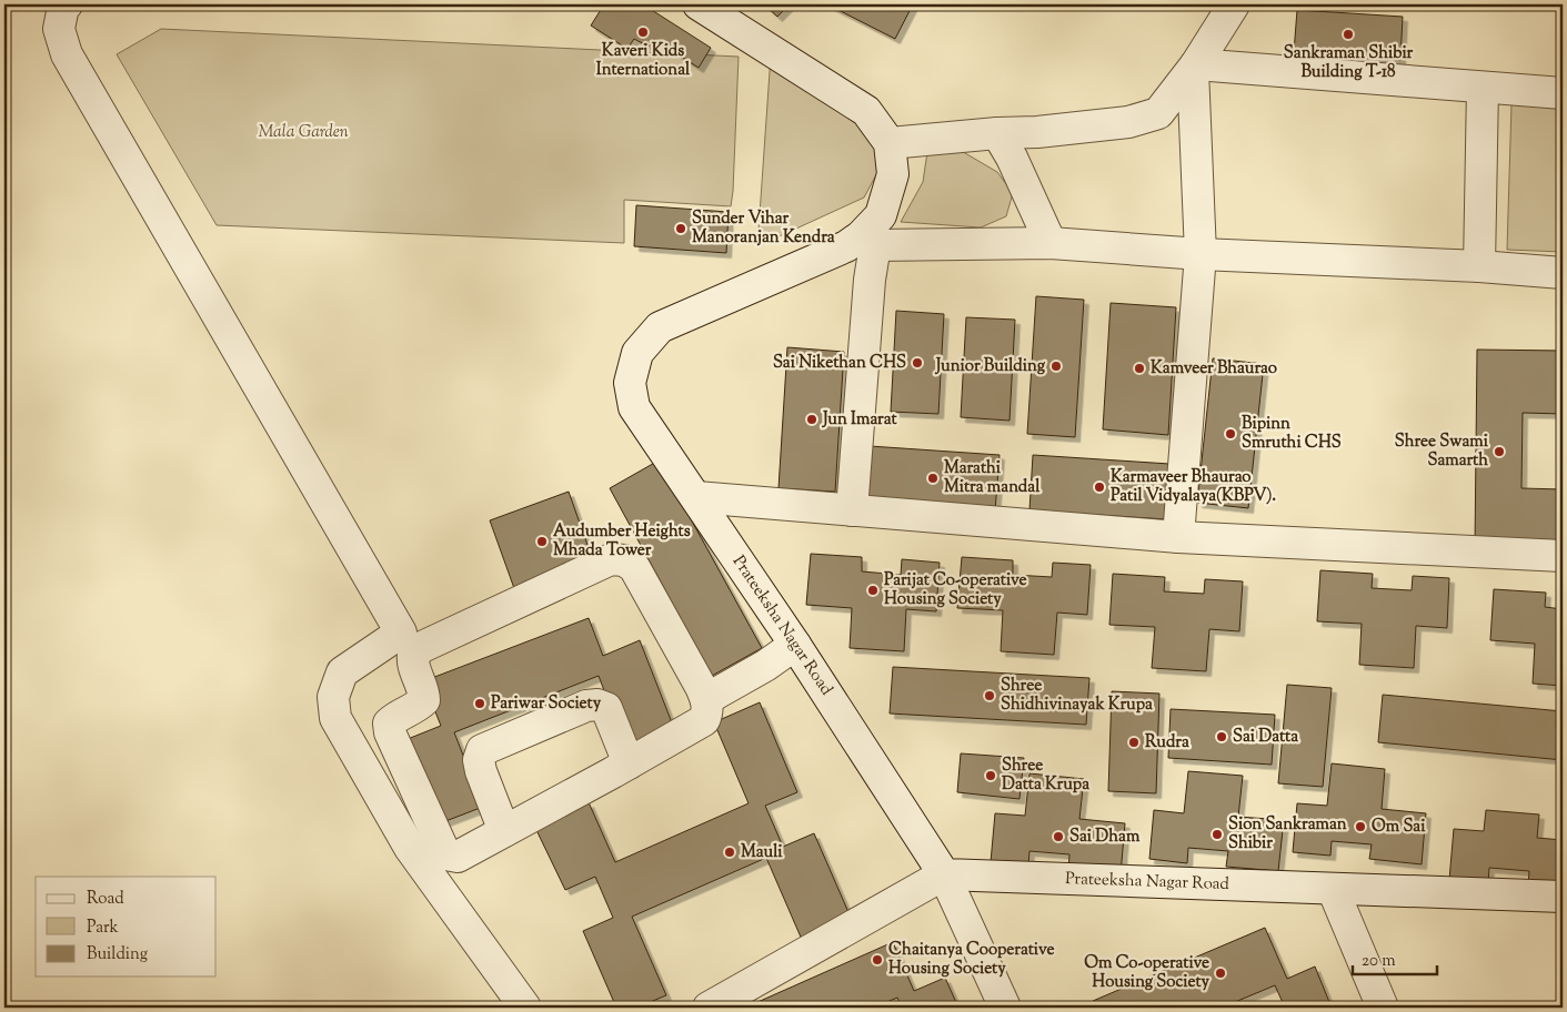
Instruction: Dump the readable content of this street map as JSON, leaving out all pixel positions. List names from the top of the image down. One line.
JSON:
{"streets":{"street":["Prateeksha Nagar Road"]},"parks":["Mala Garden"],"places":["Kaveri Kids International","Sankraman Shibir Building T-18","Sunder Vihar Manoranjan Kendra","Sai Nikethan CHS","Junior Building","Kamveer Bhaurao","Jun Imarat","Bipinn Smruthi CHS","Shree Swami Samarth","Marathi Mitra mandal","Karmaveer Bhaurao Patil Vidyalaya(KBPV).","Audumber Heights Mhada Tower","Parijat Co-operative Housing Society","Shree Shidhivinayak Krupa","Pariwar Society","Sai Datta","Rudra","Shree Datta Krupa","Om Sai","Sion Sankraman Shibir","Sai Dham","Mauli","Chaitanya Cooperative Housing Society","Om Co-operative Housing Society"],"legend":["Road","Park","Building"],"scale_bar":"20 m"}
